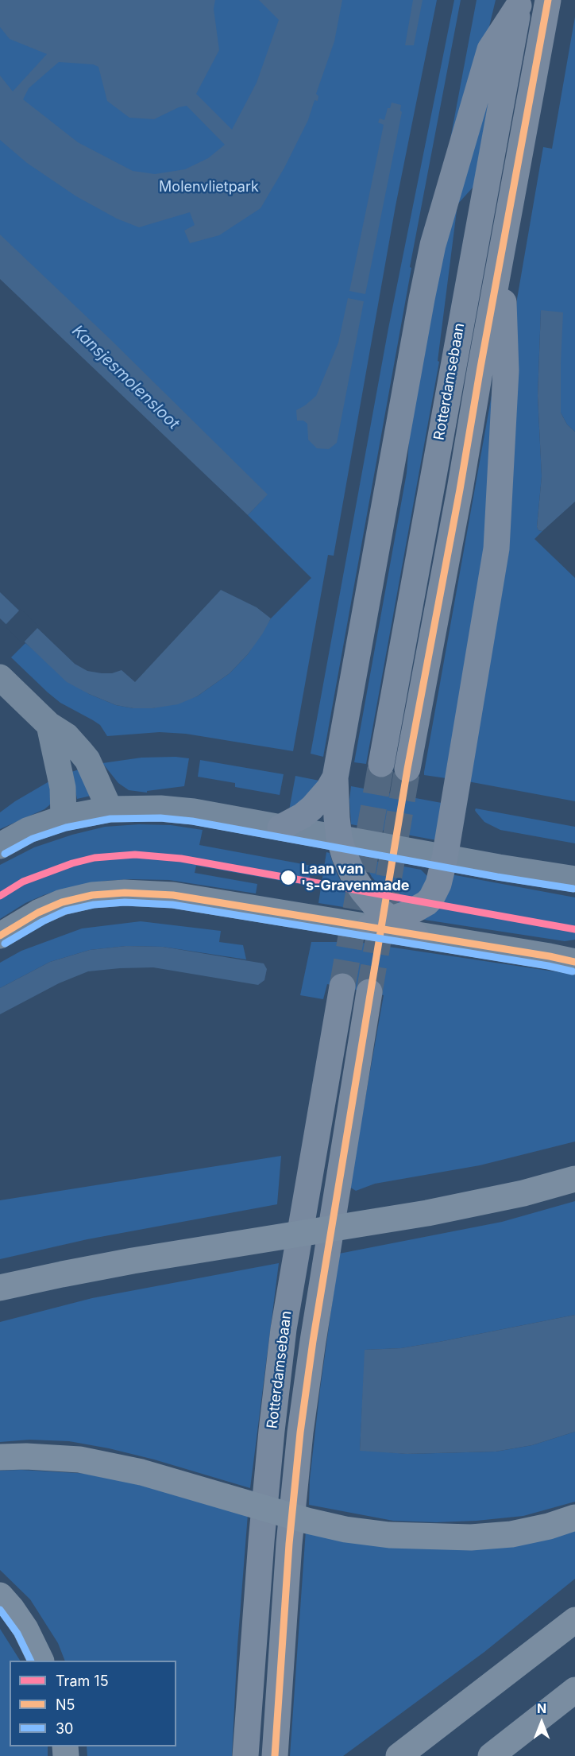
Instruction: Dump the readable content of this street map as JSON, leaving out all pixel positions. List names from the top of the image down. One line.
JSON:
{"streets":{"main road":["Rotterdamsebaan"]},"water":["Kansjesmolensloot"],"parks":["Molenvlietpark"],"places":["Laan van 's-Gravenmade"],"lines":["transit line N5","transit line 30","tram line 15"],"legend":["Tram 15","N5","30"],"north":"top"}
